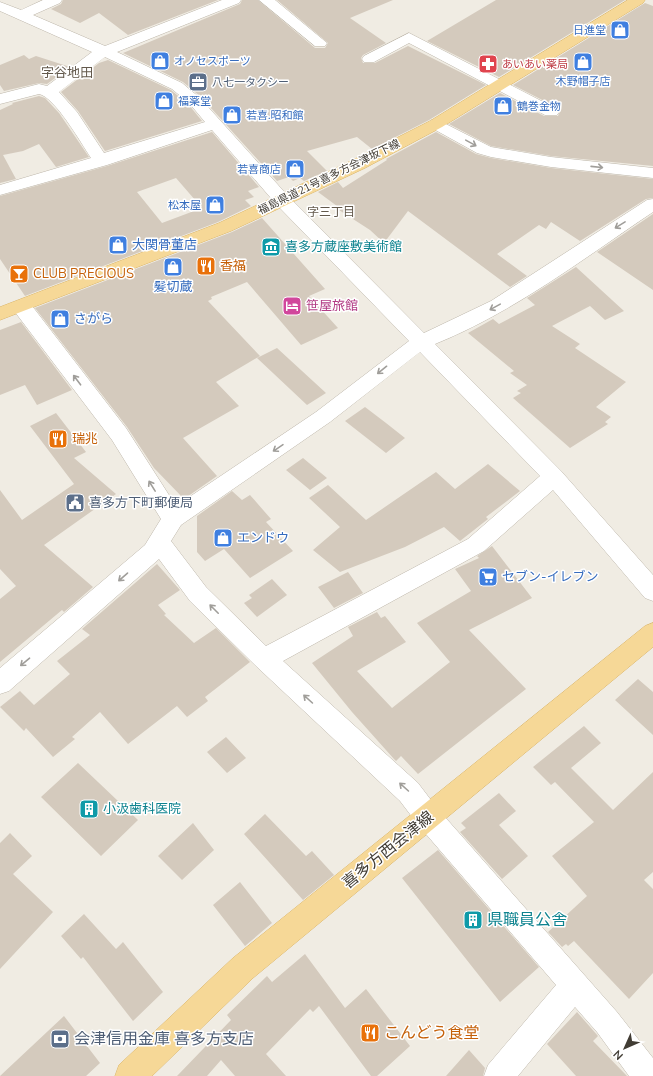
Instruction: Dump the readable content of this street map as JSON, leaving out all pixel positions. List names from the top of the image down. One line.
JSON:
{"streets":{"main road":["福島県道21号喜多方会津坂下線","喜多方西会津線"]},"districts":["字谷地田","字三丁目"],"places":{"shop":["日進堂","オノセスポーツ","木野帽子店","福薬堂","鶴巻金物","若喜.昭和館","若喜商店","松本屋","大関骨董店","髪切蔵","さがら","エンドウ"],"pharmacy":["あいあい薬局"],"office":["八七一タクシー"],"museum":["喜多方蔵座敷美術館"],"restaurant":["香福","瑞兆","こんどう食堂"],"bar":["CLUB PRECIOUS"],"hotel":["笹屋旅館"],"public building":["喜多方下町郵便局"],"supermarket":["セブン-イレブン"],"building":["小汲歯科医院","県職員公舎"],"bank":["会津信用金庫 喜多方支店"]},"north":"bottom left"}
